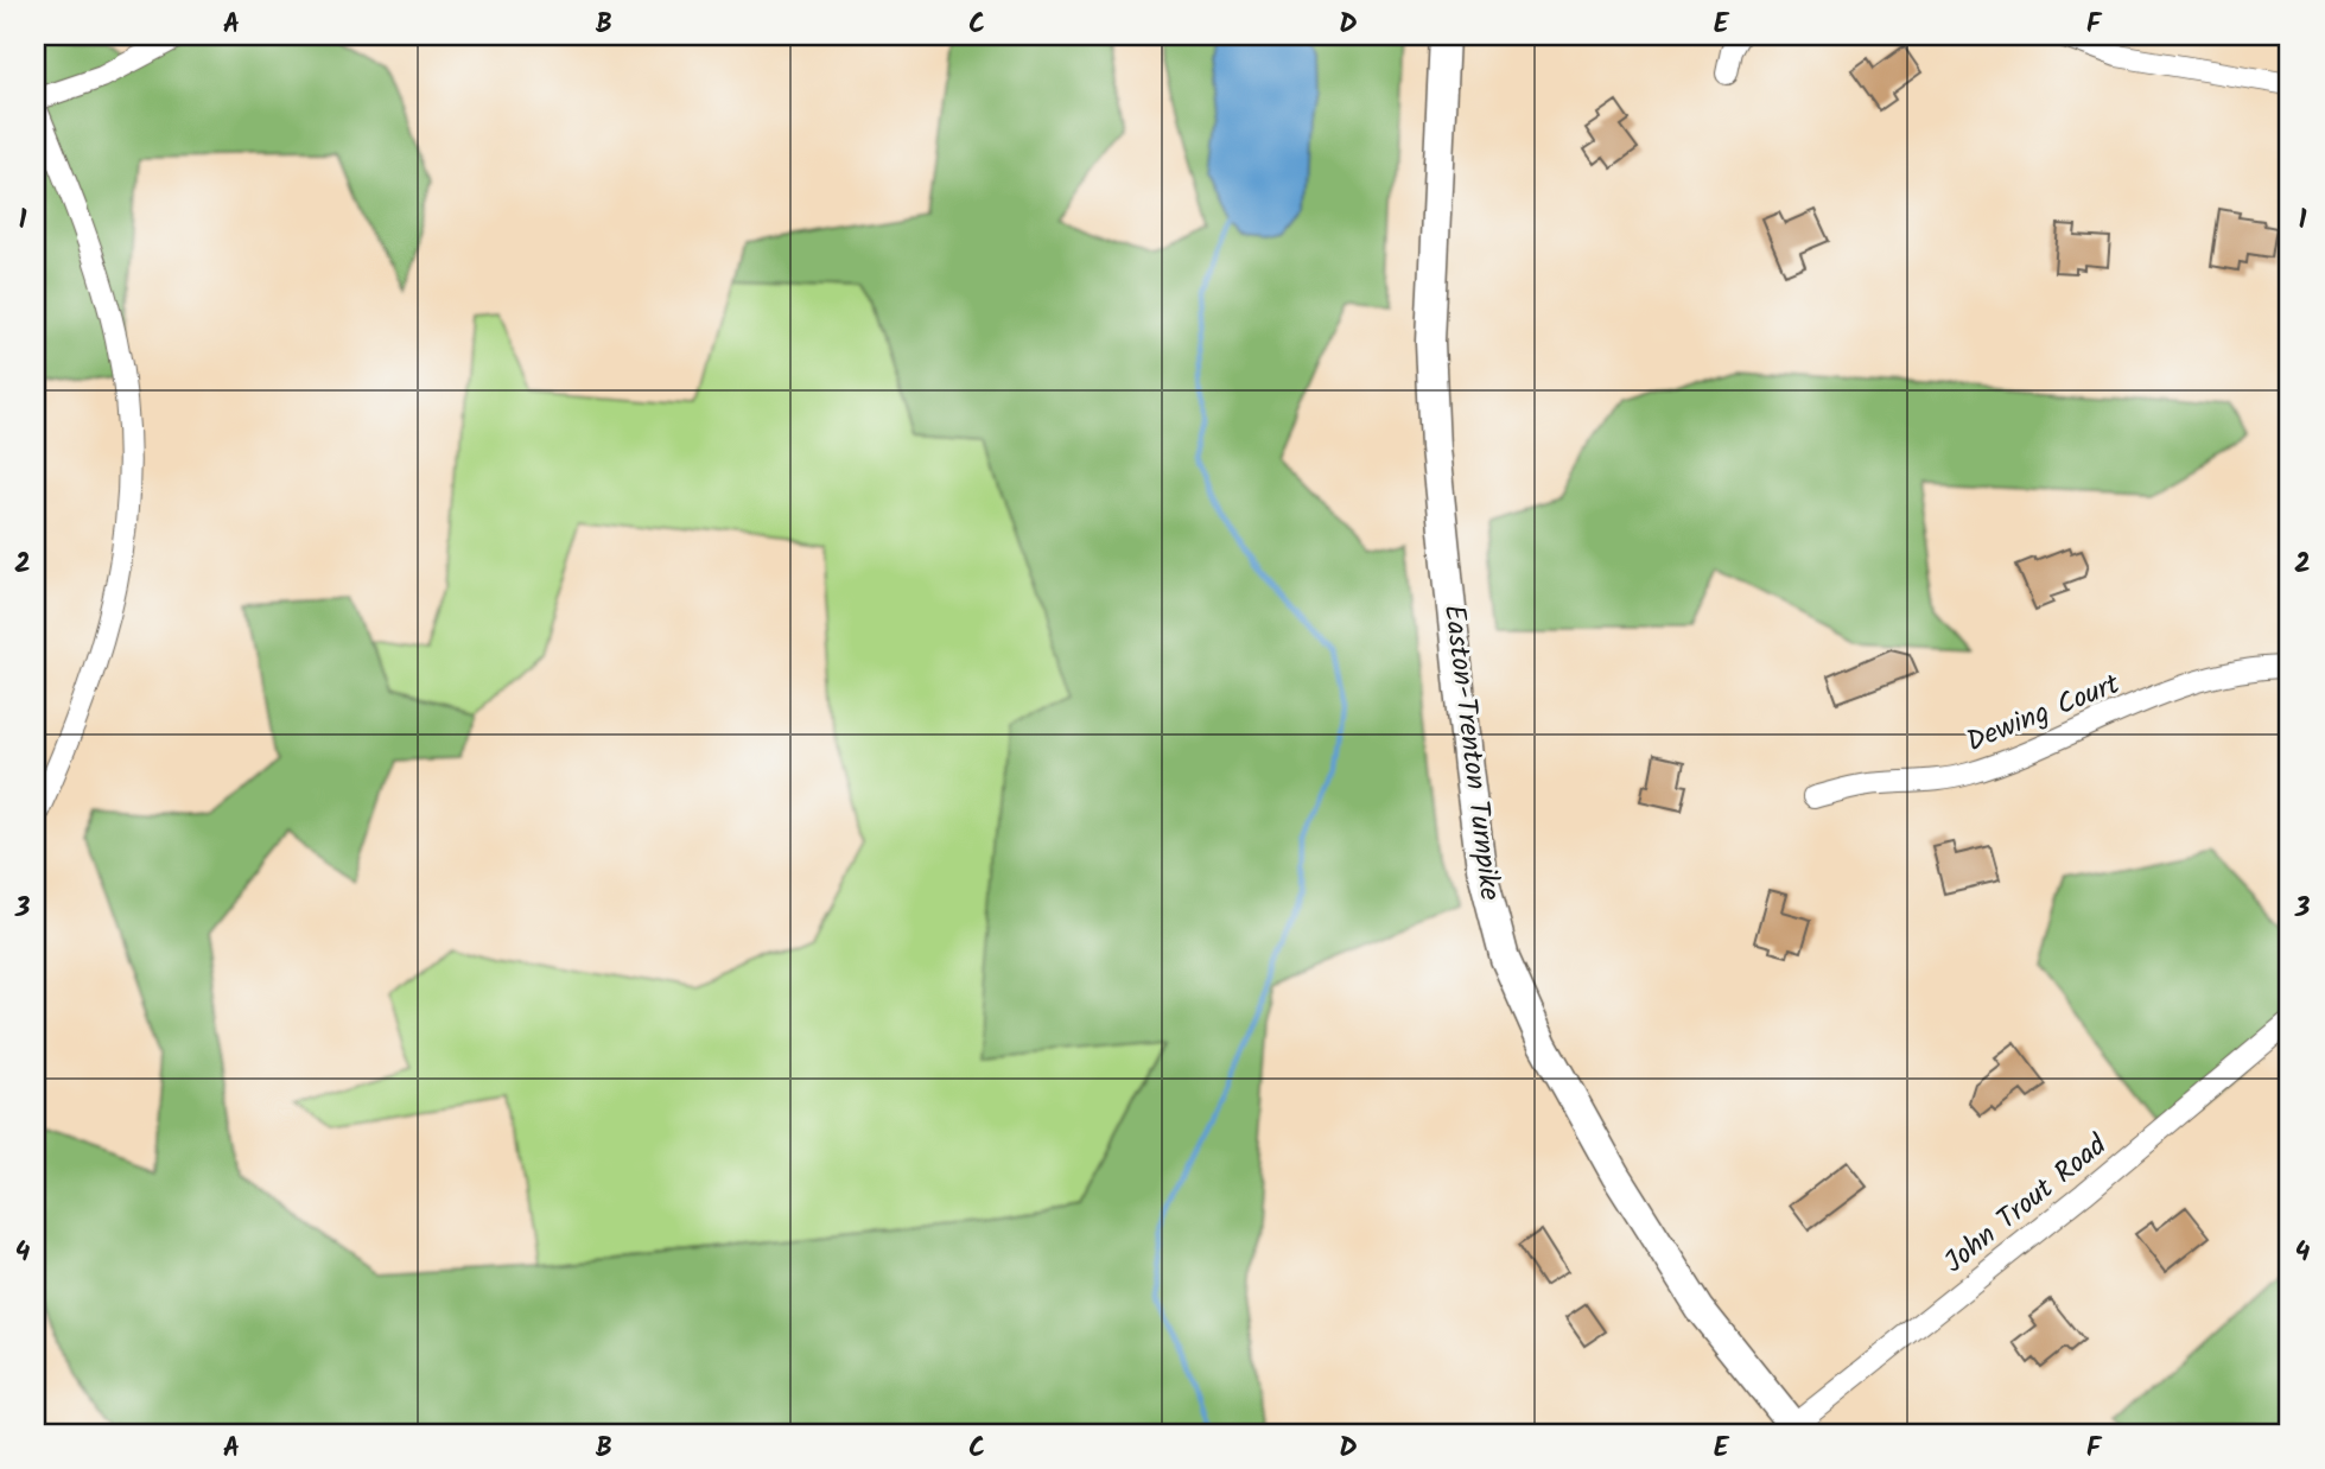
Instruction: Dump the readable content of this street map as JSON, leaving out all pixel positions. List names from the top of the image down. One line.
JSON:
{"streets":{"main road":["Easton-Trenton Turnpike"],"street":["Dewing Court","John Trout Road"]},"crossings":[["Easton-Trenton Turnpike","John Trout Road"]],"grid":{"columns":["A","B","C","D","E","F"],"rows":["1","2","3","4"]}}
